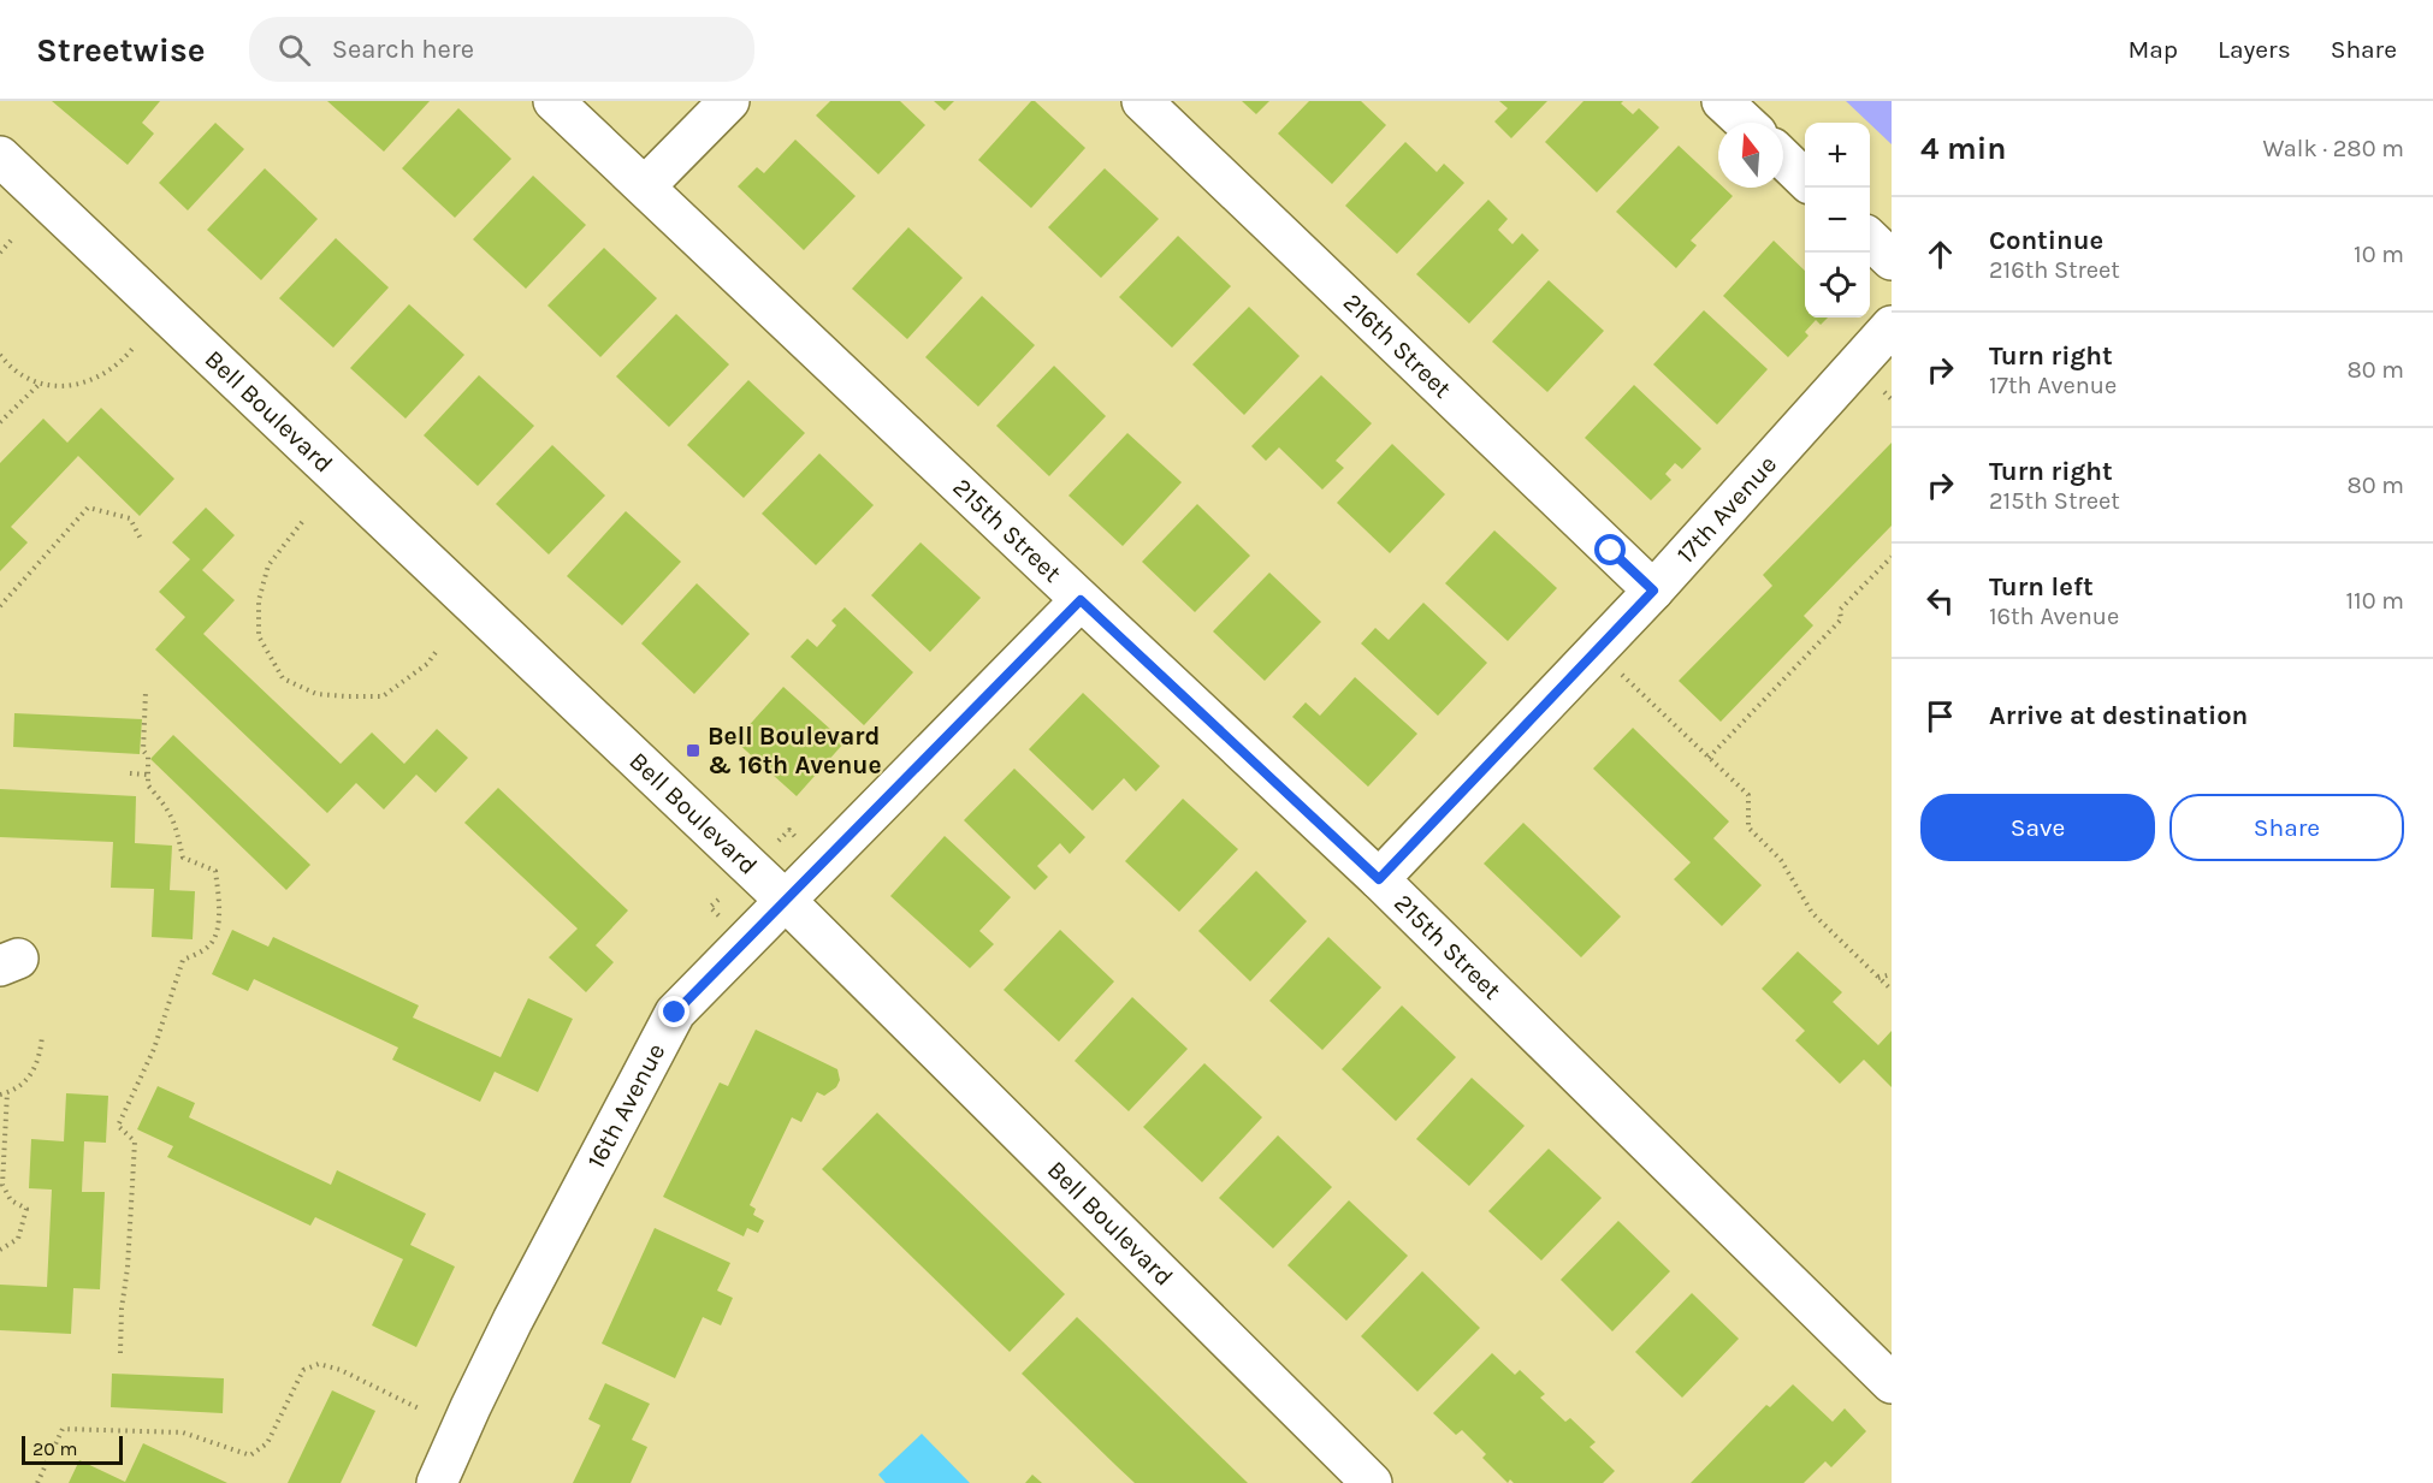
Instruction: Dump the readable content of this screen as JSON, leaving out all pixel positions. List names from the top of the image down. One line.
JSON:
{"streets":{"street":["216th Street","Bell Boulevard","17th Avenue","215th Street","16th Avenue"]},"crossings":[["216th Street","17th Avenue"],["Bell Boulevard","16th Avenue"],["17th Avenue","215th Street"],["215th Street","16th Avenue"]],"places":{"transit":["Bell Boulevard & 16th Avenue"]},"scale_bar":"20 m","north":"top","page":{"header":"Streetwise","search":"Search here","nav":["Map","Layers","Share"],"heading":["4 min","Walk · 280 m"],"map_buttons":["+","−"],"list":[["Continue","216th Street","10 m"],["Turn right","17th Avenue","80 m"],["Turn right","215th Street","80 m"],["Turn left","16th Avenue","110 m"],"Arrive at destination"],"buttons":["Save","Share"],"scale":"20 m"}}
